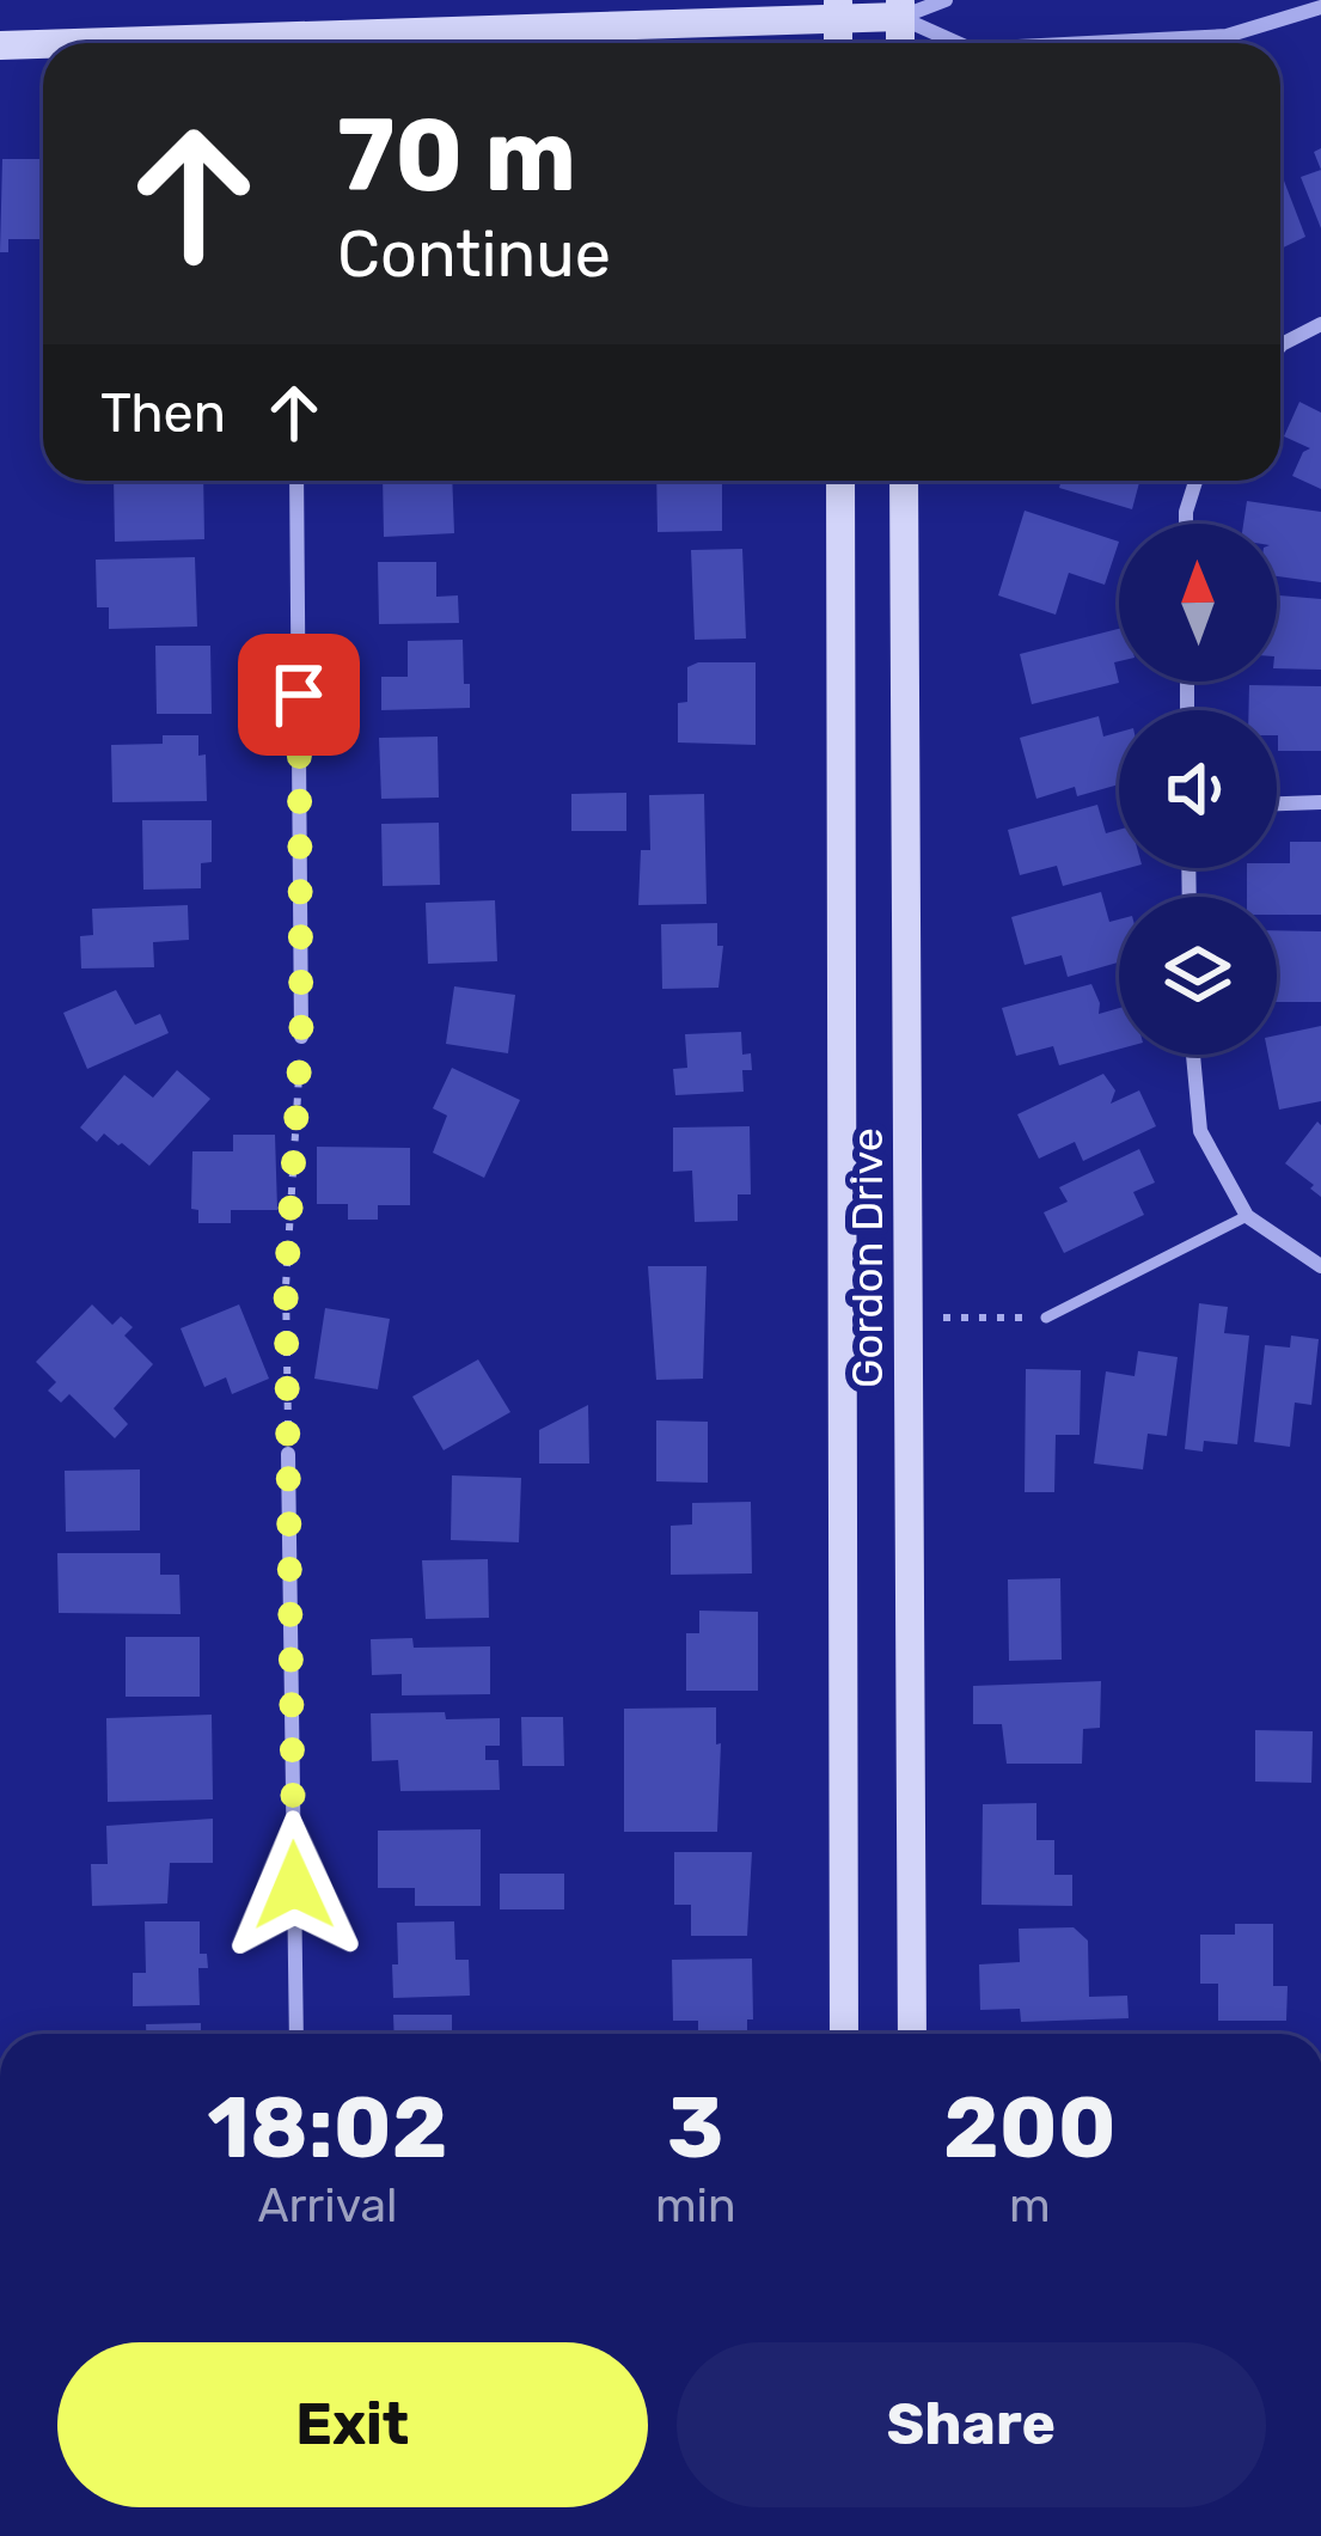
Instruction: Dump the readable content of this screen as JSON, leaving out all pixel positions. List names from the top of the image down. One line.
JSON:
{"streets":{"main road":["Gordon Drive"]},"north":"top","page":{"turn":["70 m","Continue"],"then":"Then","eta":["18:02","Arrival","3","min","200","m"],"buttons":["Exit","Share"]}}
